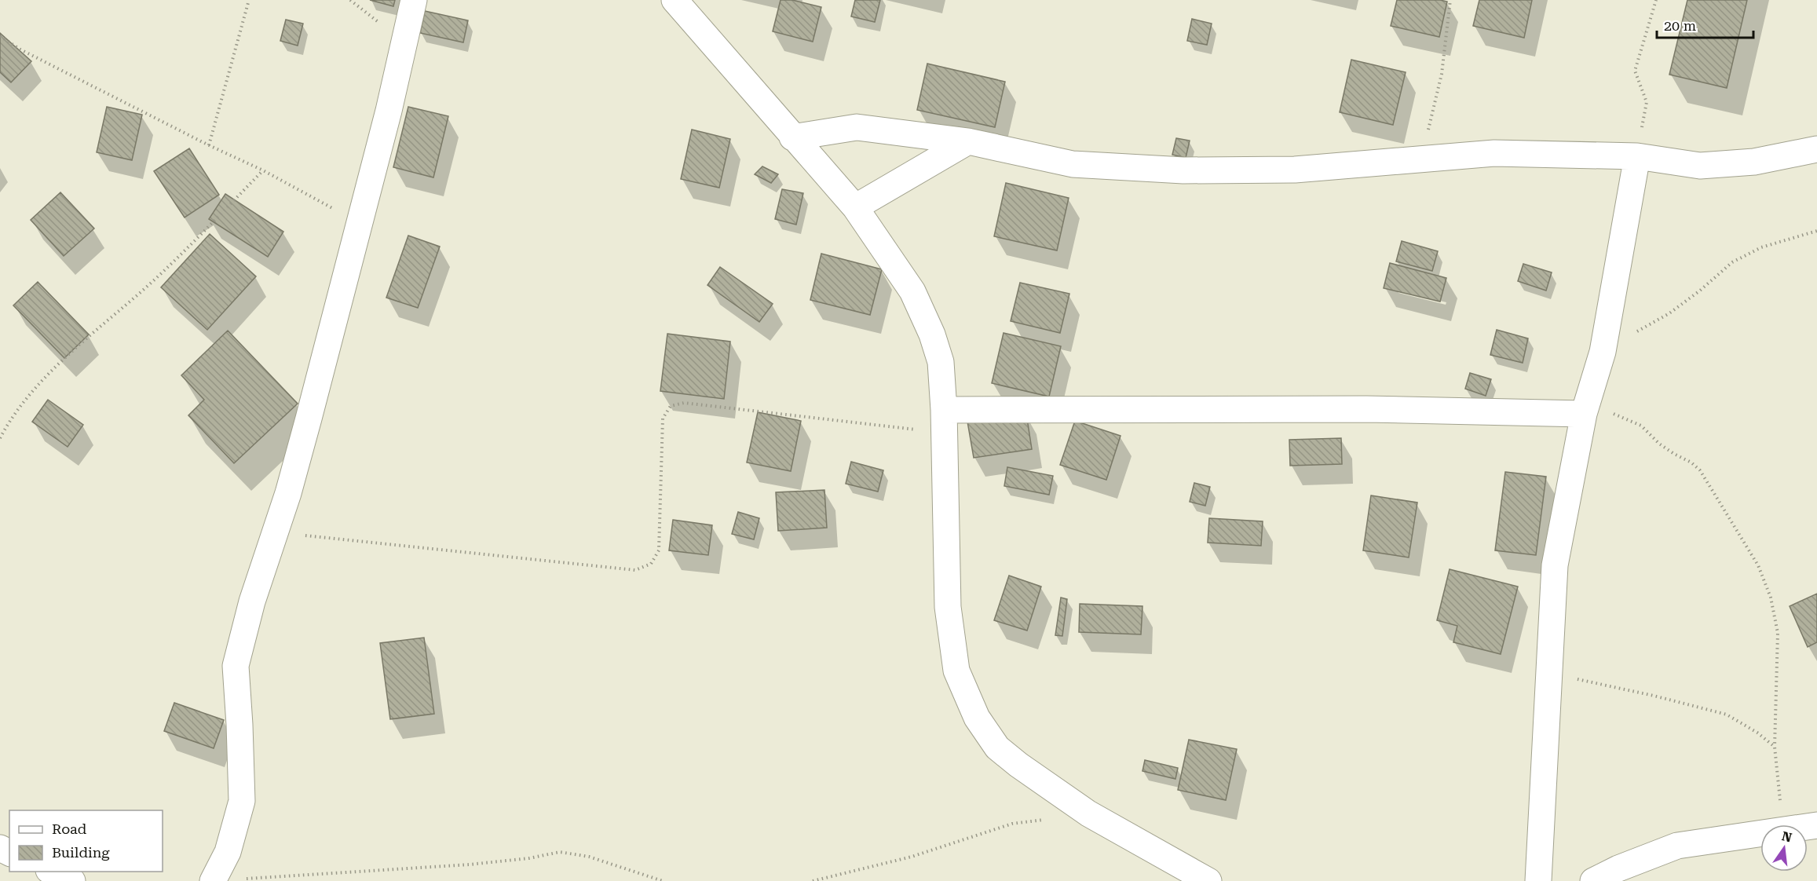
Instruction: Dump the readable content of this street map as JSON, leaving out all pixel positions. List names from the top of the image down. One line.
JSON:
{"legend":["Road","Building"],"scale_bar":"20 m","north":"top"}
